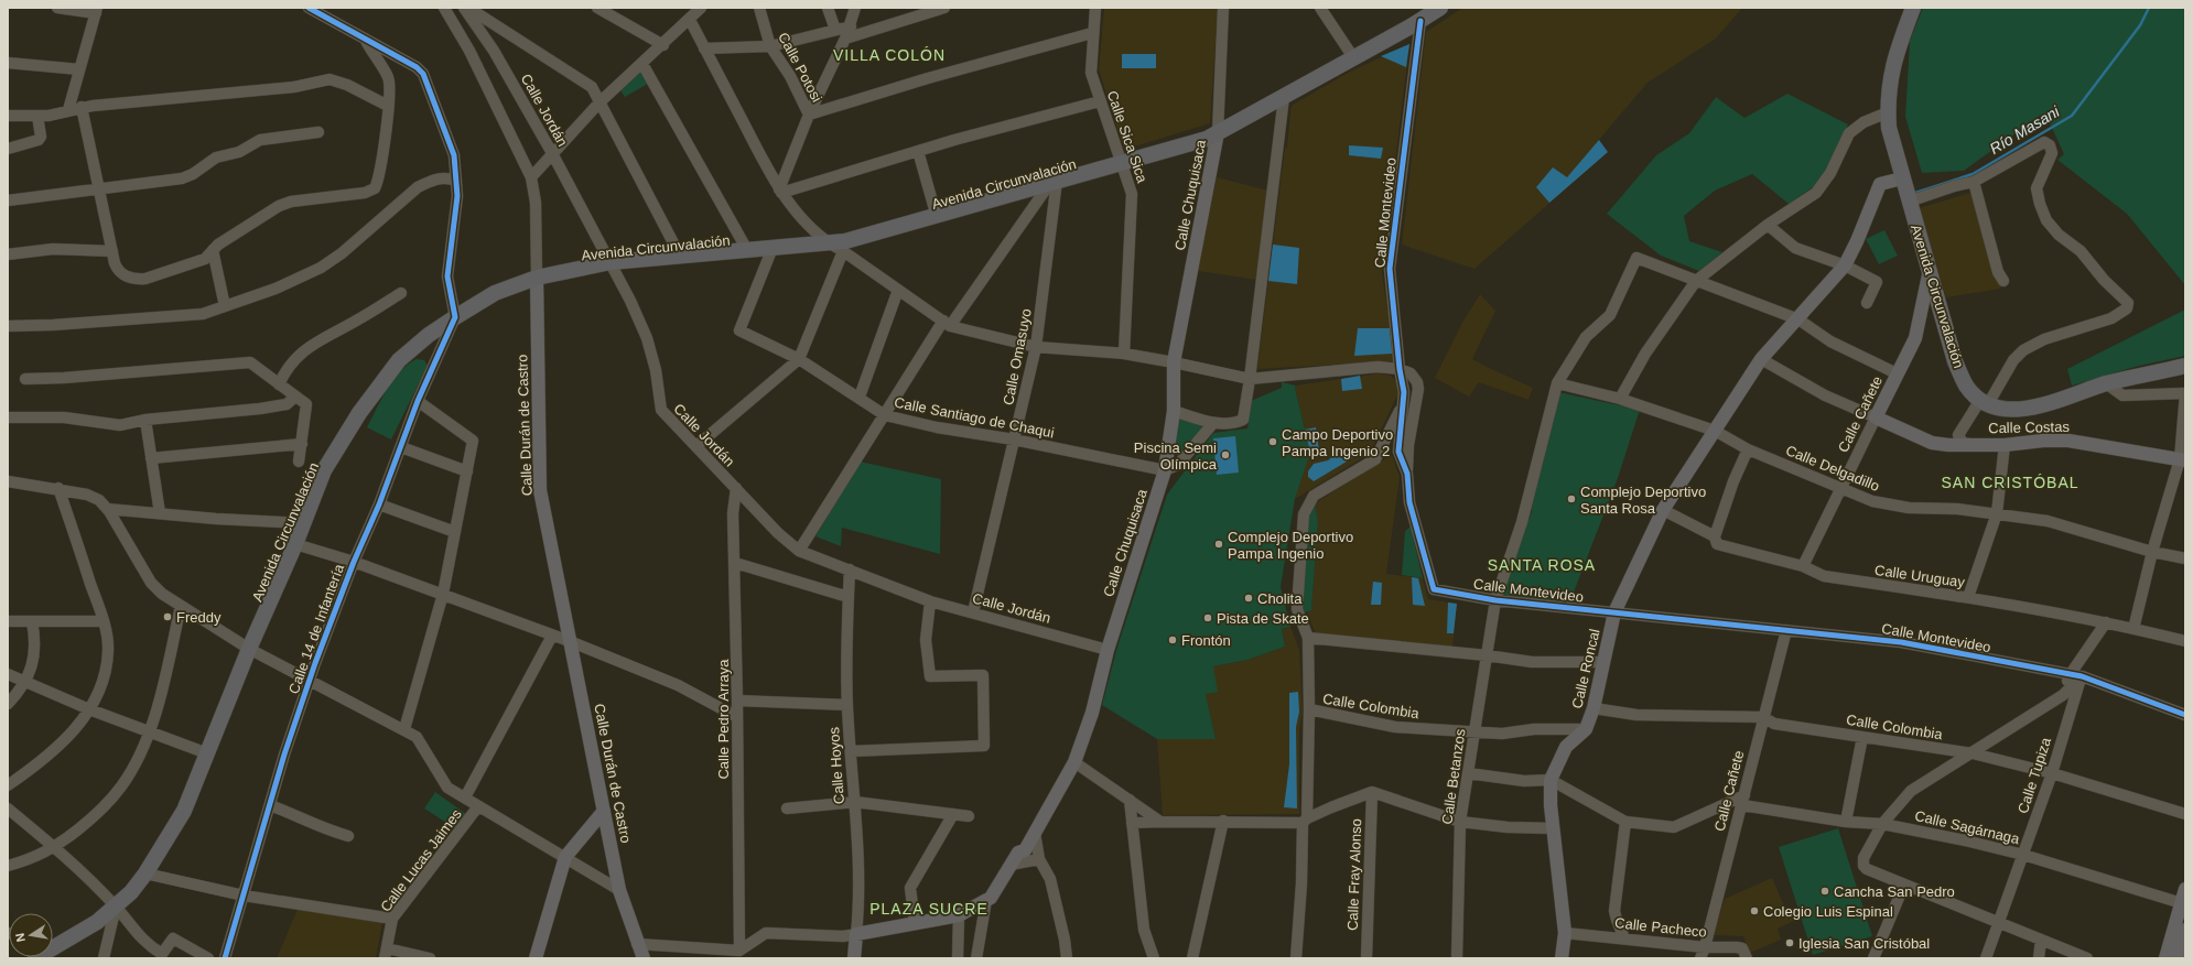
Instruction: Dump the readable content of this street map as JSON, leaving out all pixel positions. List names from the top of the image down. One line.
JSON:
{"streets":{"highway":["Avenida Circunvalación"],"main road":["Calle Chuquisaca","Calle Cañete","Calle Durán de Castro","Calle Costas","Calle Roncal","Calle Hoyos"],"street":["Calle Potosi","Calle Jordán","Calle Sica Sica","Calle Montevideo","Calle Omasuyo","Calle Santiago de Chaqui","Calle Delgadillo","Calle Uruguay","Calle 14 de Infantería","Calle Colombia","Calle Pedro Arraya","Calle Tupiza","Calle Betanzos","Calle Sagárnaga","Calle Lucas Jaimes","Calle Fray Alonso","Calle Pacheco"]},"crossings":[["Calle Jordán","Avenida Circunvalación"],["Calle Jordán","Calle Chuquisaca"],["Calle Jordán","Calle Omasuyo"],["Calle Jordán","Calle Pedro Arraya"],["Calle Jordán","Calle Hoyos"],["Calle Sica Sica","Avenida Circunvalación"],["Avenida Circunvalación","Calle Chuquisaca"],["Avenida Circunvalación","Calle Montevideo"],["Avenida Circunvalación","Calle Omasuyo"],["Avenida Circunvalación","Calle Cañete"],["Avenida Circunvalación","Calle Santiago de Chaqui"],["Avenida Circunvalación","Calle Durán de Castro"],["Avenida Circunvalación","Calle 14 de Infantería"],["Avenida Circunvalación","Calle Roncal"],["Calle Chuquisaca","Calle Santiago de Chaqui"],["Calle Montevideo","Calle Cañete"],["Calle Montevideo","Calle Roncal"],["Calle Montevideo","Calle Tupiza"],["Calle Montevideo","Calle Betanzos"],["Calle Omasuyo","Calle Santiago de Chaqui"],["Calle Cañete","Calle Costas"],["Calle Cañete","Calle Delgadillo"],["Calle Cañete","Calle Uruguay"],["Calle Cañete","Calle Colombia"],["Calle Cañete","Calle Sagárnaga"],["Calle Cañete","Calle Pacheco"],["Calle Delgadillo","Calle Roncal"],["Calle Delgadillo","Calle Betanzos"],["Calle Uruguay","Calle Roncal"],["Calle Roncal","Calle Colombia"],["Calle Roncal","Calle Pacheco"],["Calle Colombia","Calle Tupiza"],["Calle Colombia","Calle Betanzos"],["Calle Tupiza","Calle Sagárnaga"]],"districts":["VILLA COLÓN","SAN CRISTÓBAL","SANTA ROSA","PLAZA SUCRE"],"water":["Río Masani"],"places":["Campo Deportivo Pampa Ingenio 2","Piscina Semi Olímpica","Complejo Deportivo Santa Rosa","Complejo Deportivo Pampa Ingenio","Cholita","Freddy","Pista de Skate","Frontón","Cancha San Pedro","Colegio Luis Espinal","Iglesia San Cristóbal"],"north":"left"}
